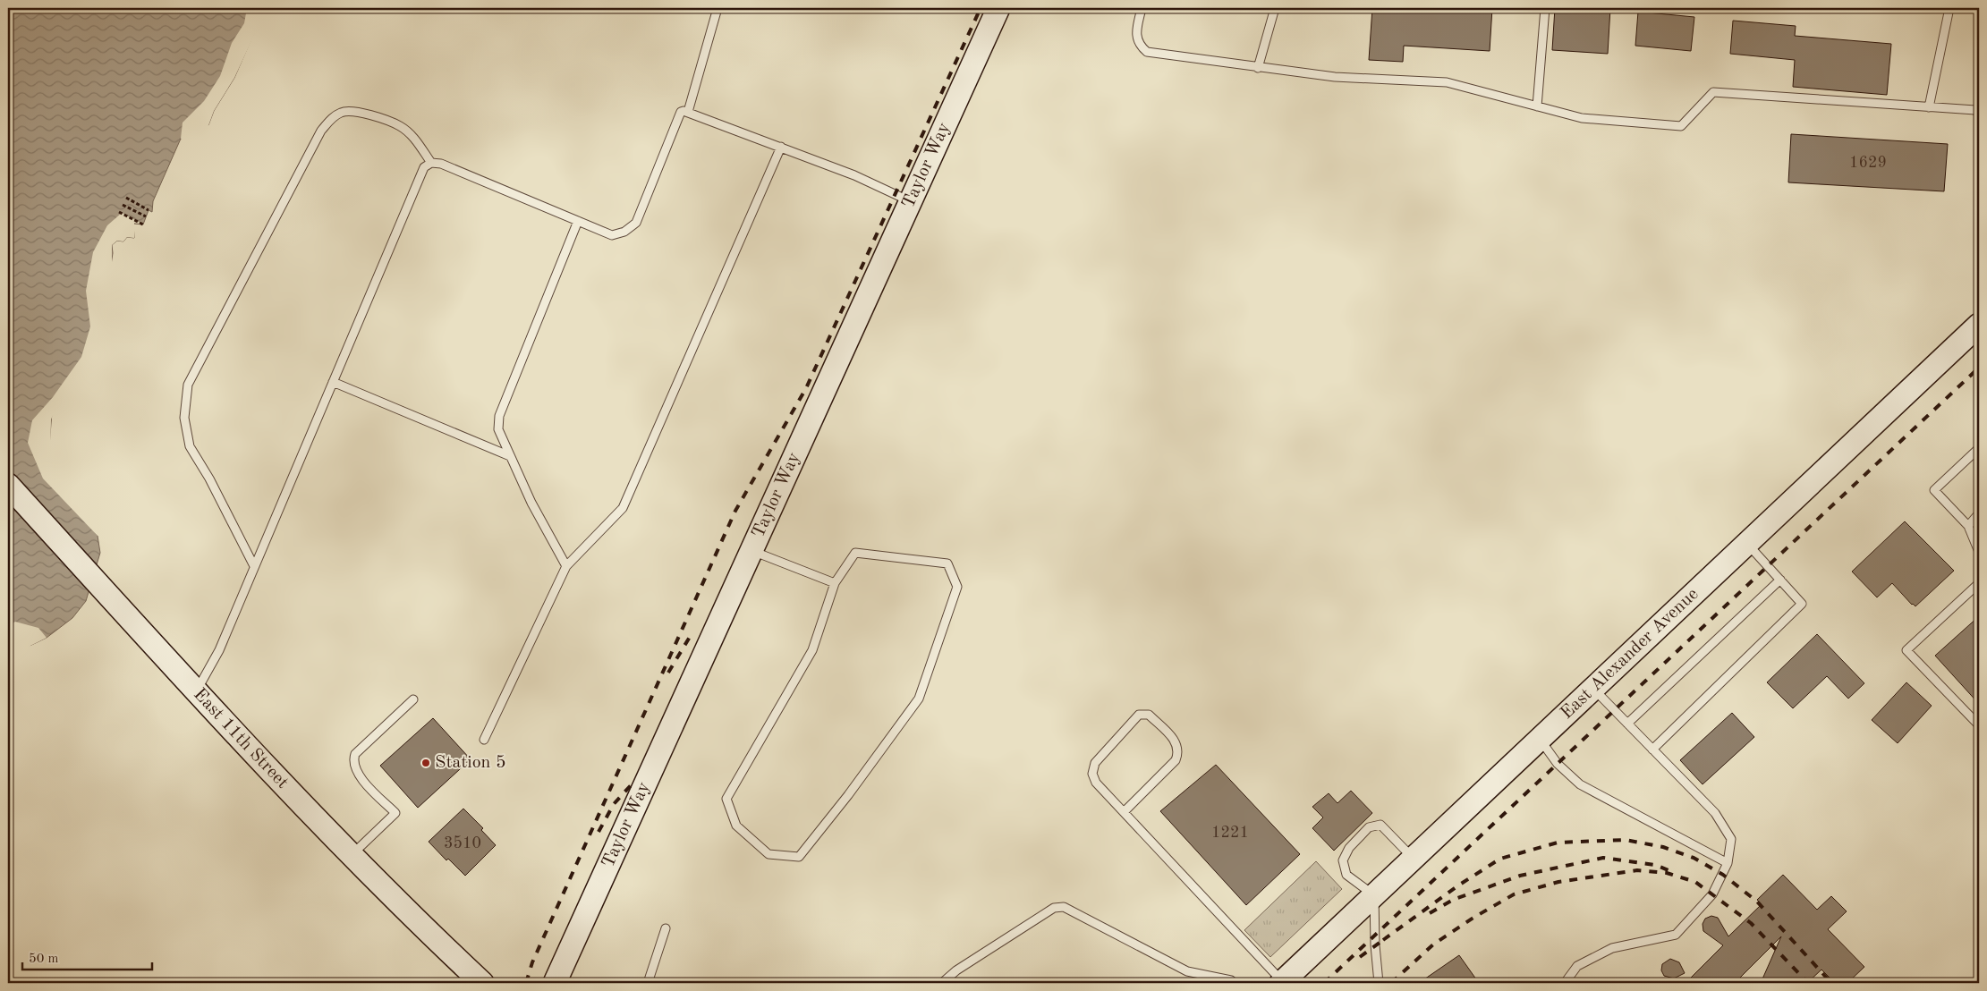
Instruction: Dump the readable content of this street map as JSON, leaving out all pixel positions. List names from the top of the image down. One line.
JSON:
{"streets":{"street":["Taylor Way","East Alexander Avenue","East 11th Street"]},"places":["Station 5"],"house_numbers":["1629","1221","3510"],"scale_bar":"50 m"}
